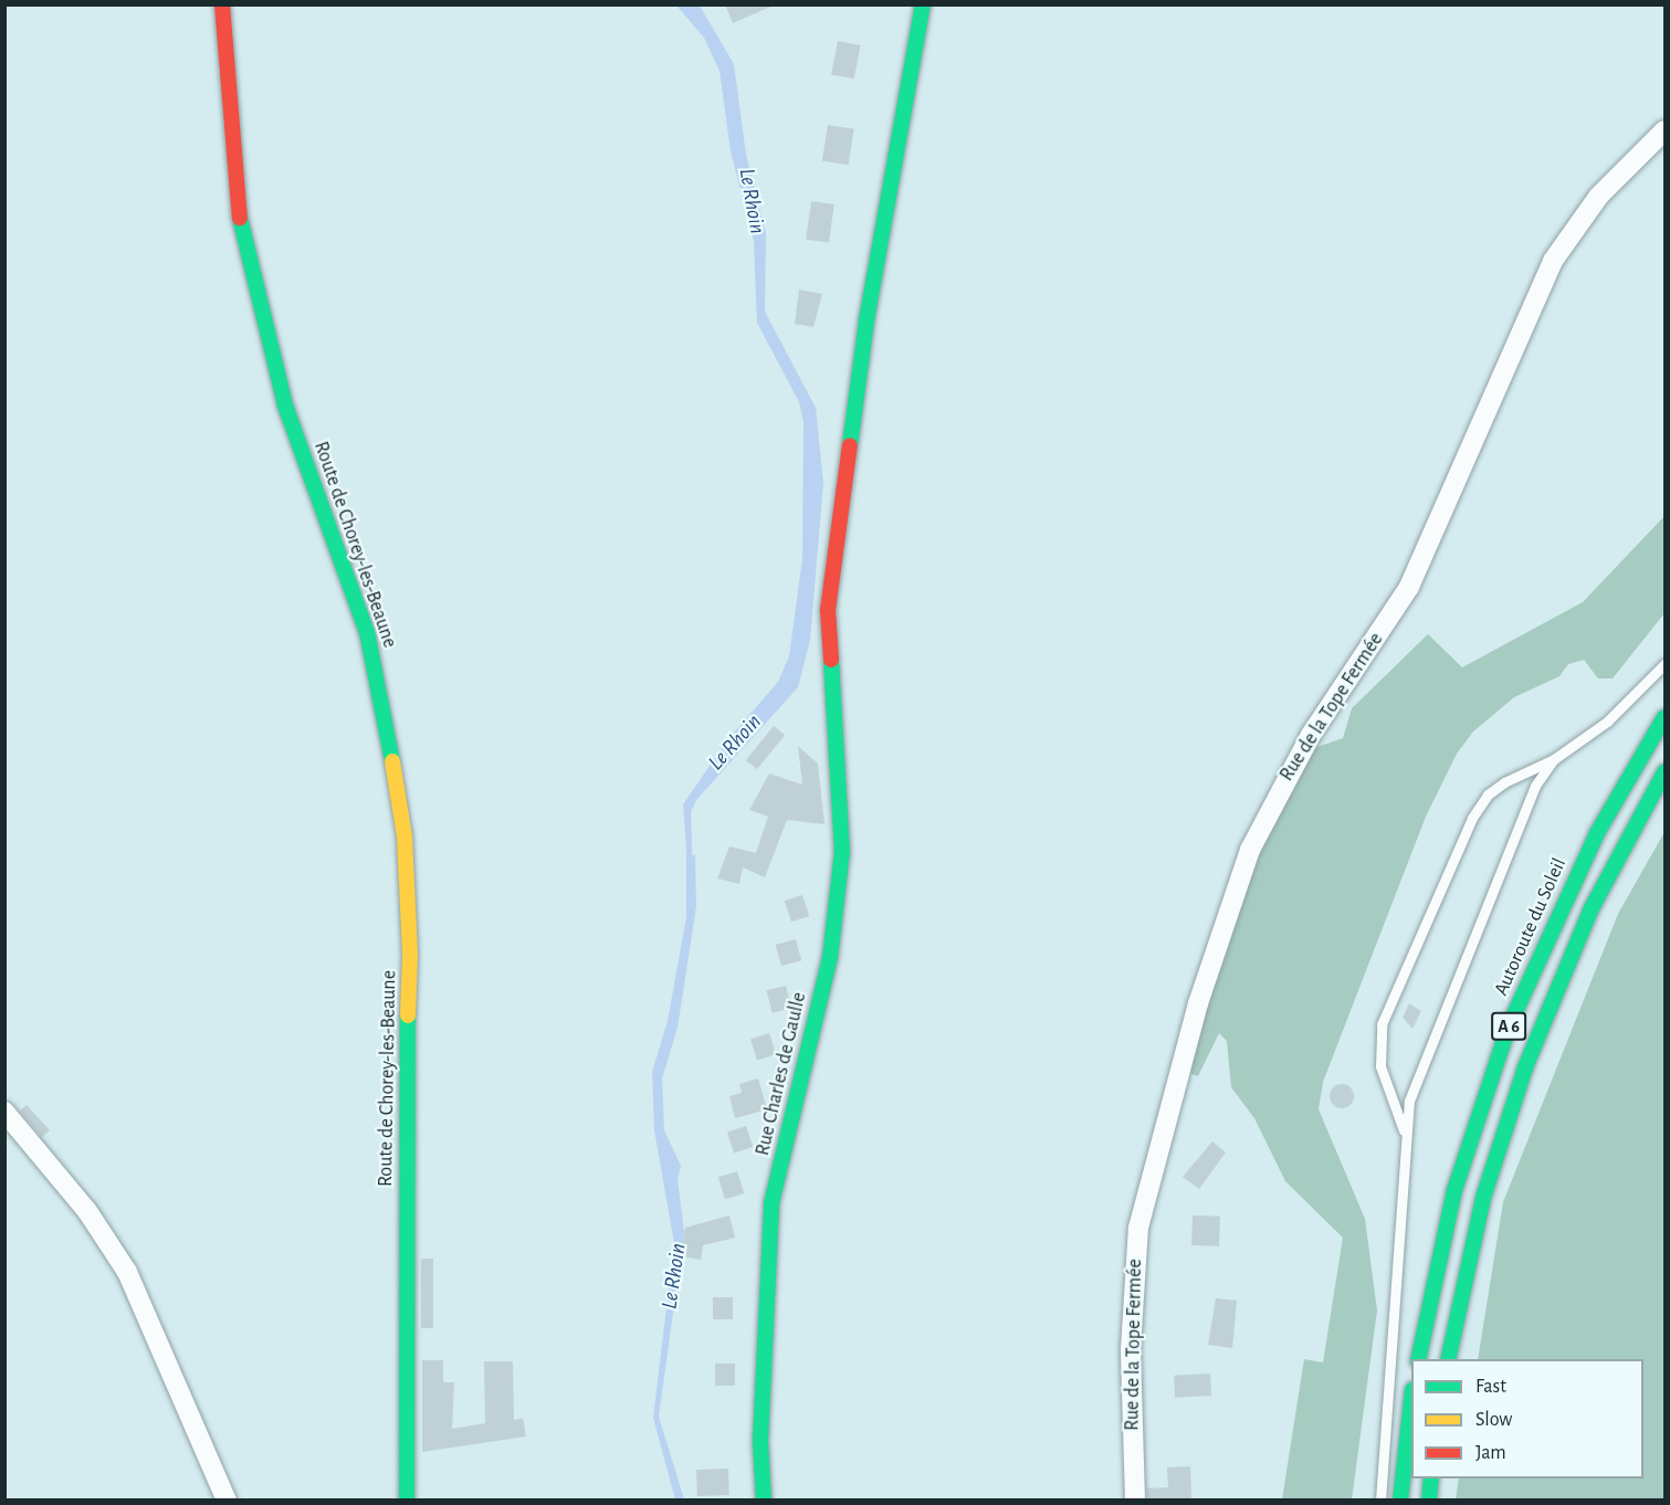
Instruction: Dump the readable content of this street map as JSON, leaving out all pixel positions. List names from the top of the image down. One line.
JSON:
{"streets":{"main road":["Route de Chorey-les-Beaune","Autoroute du Soleil","A 6","Rue Charles de Gaulle"],"street":["Rue de la Tope Fermée"]},"water":["Le Rhoin"],"legend":["Fast","Slow","Jam"]}
